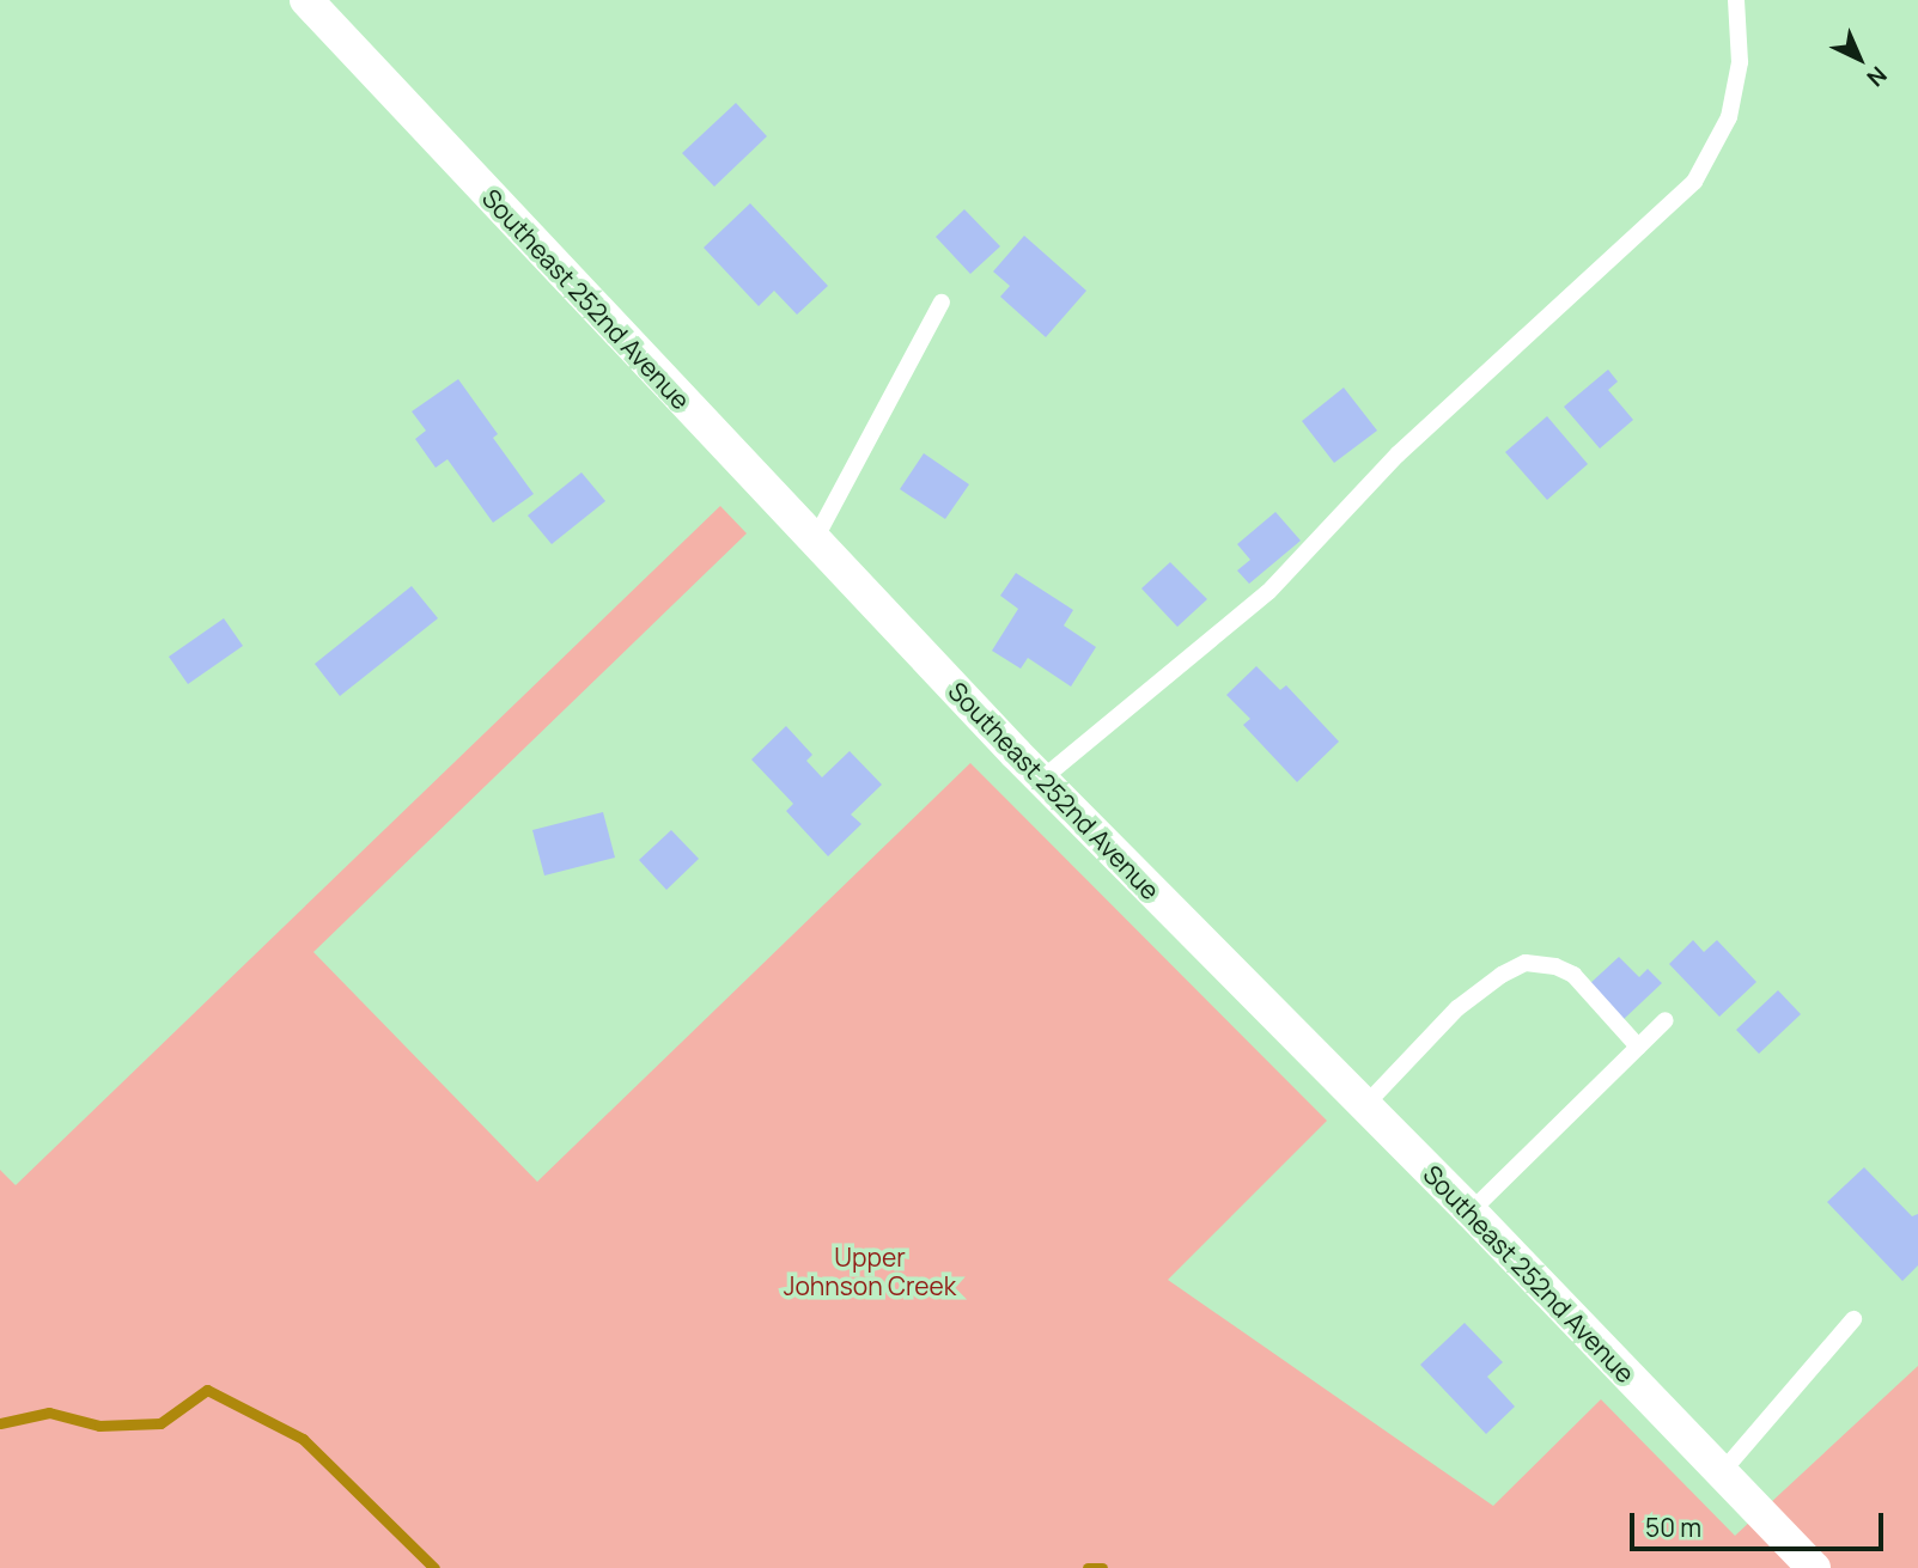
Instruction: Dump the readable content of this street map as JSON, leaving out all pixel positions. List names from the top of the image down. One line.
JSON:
{"streets":{"street":["Southeast 252nd Avenue"]},"parks":["Upper Johnson Creek"],"scale_bar":"50 m","north":"bottom right"}
